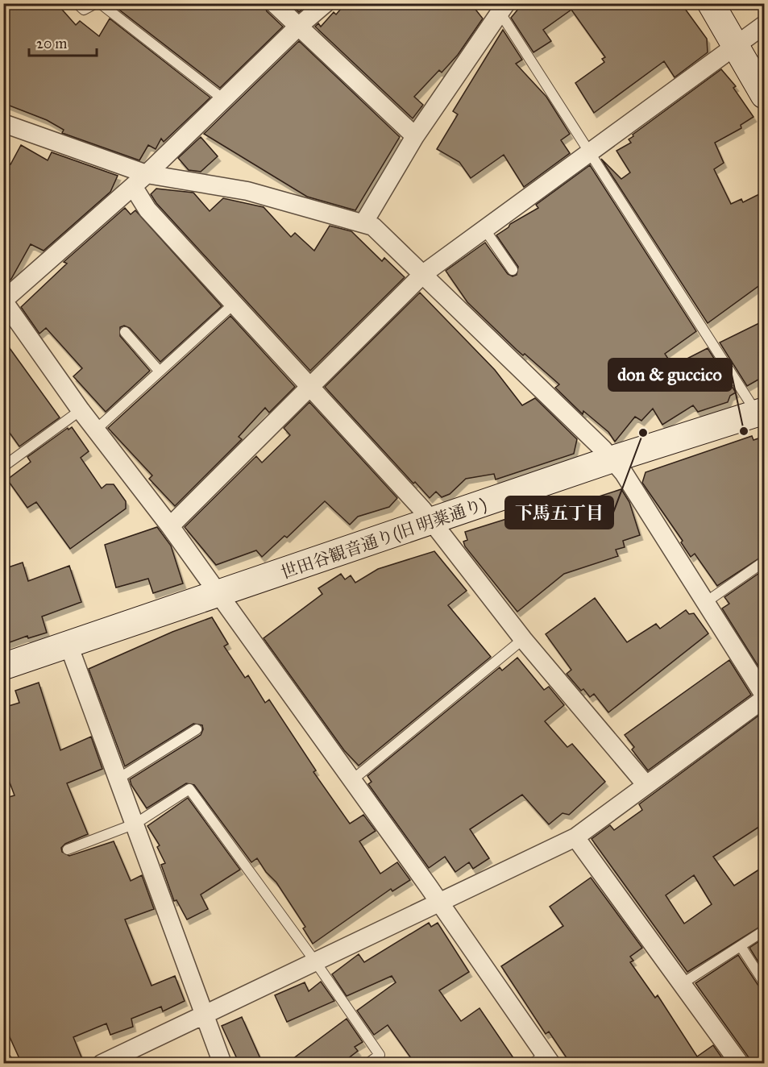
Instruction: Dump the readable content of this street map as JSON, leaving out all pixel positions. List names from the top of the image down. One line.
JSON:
{"streets":{"street":["世田谷観音通り(旧 明薬通り)"]},"places":["don & guccico","下馬五丁目"],"scale_bar":"20 m"}
